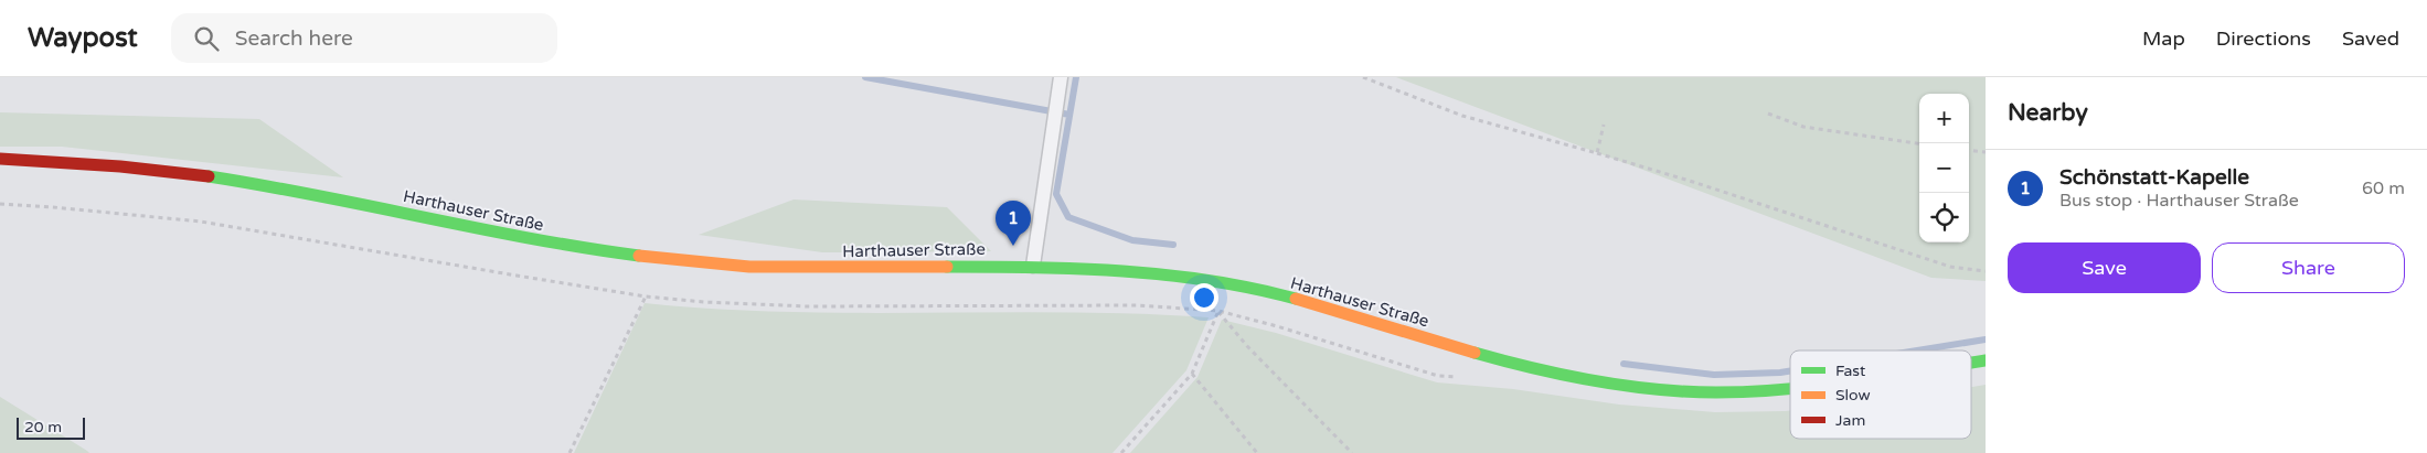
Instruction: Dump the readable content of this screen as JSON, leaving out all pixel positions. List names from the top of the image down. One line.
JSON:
{"streets":{"street":["Harthauser Straße"]},"legend":["Fast","Slow","Jam"],"scale_bar":"20 m","page":{"header":"Waypost","search":"Search here","nav":["Map","Directions","Saved"],"heading":"Nearby","map_buttons":["+","−"],"list":[{"mark":"1","name":"Schönstatt-Kapelle","note":"Bus stop · Harthauser Straße","value":"60 m"}],"pins":"1","buttons":["Save","Share"],"scale":"20 m"}}
